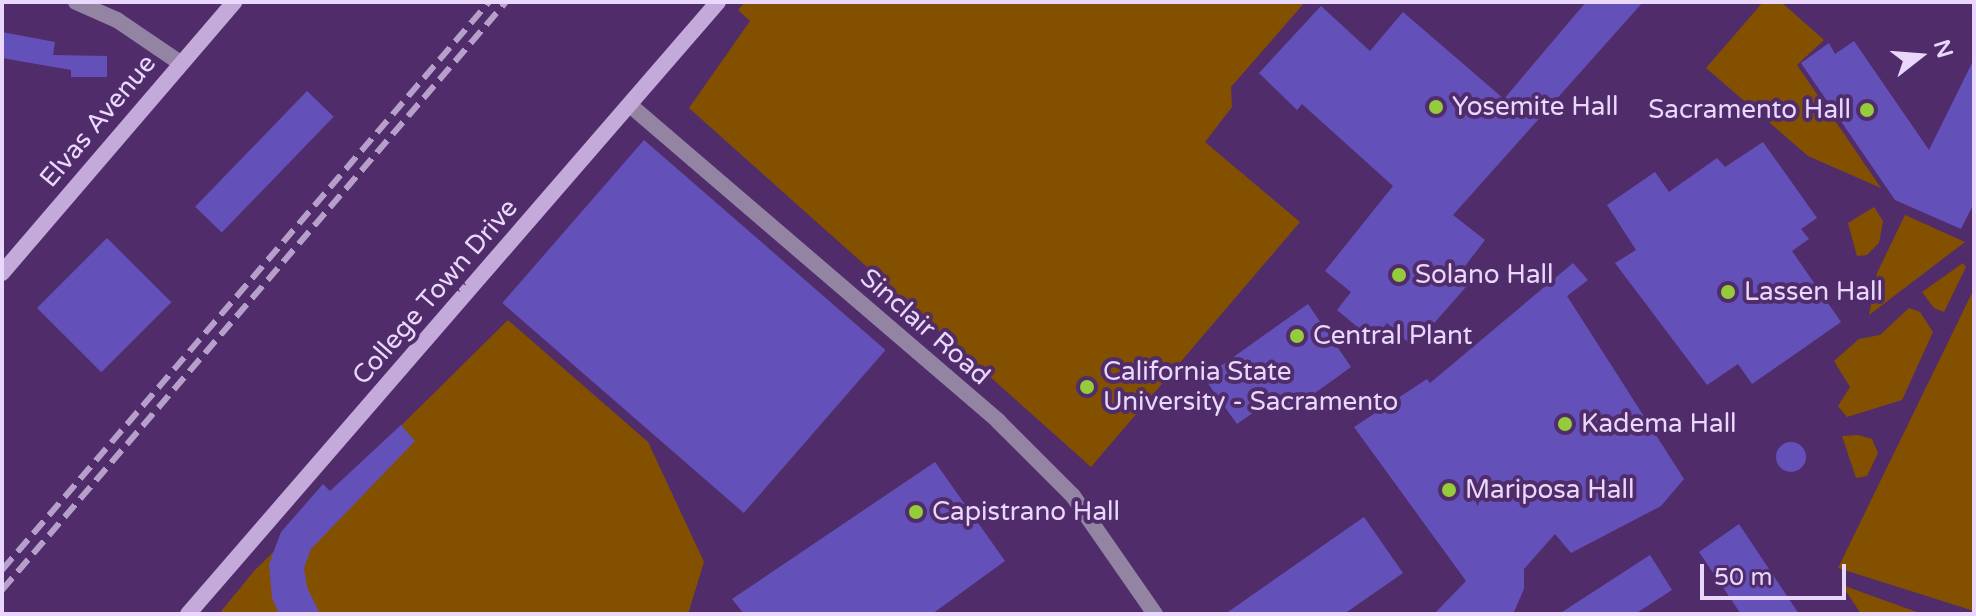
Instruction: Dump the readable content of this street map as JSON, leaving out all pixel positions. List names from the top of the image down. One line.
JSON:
{"streets":{"street":["Elvas Avenue","College Town Drive","Sinclair Road"]},"crossings":[["College Town Drive","Sinclair Road"]],"places":["Yosemite Hall","Sacramento Hall","Solano Hall","Lassen Hall","Central Plant","California State University - Sacramento","Kadema Hall","Mariposa Hall","Capistrano Hall"],"scale_bar":"50 m","north":"right"}
